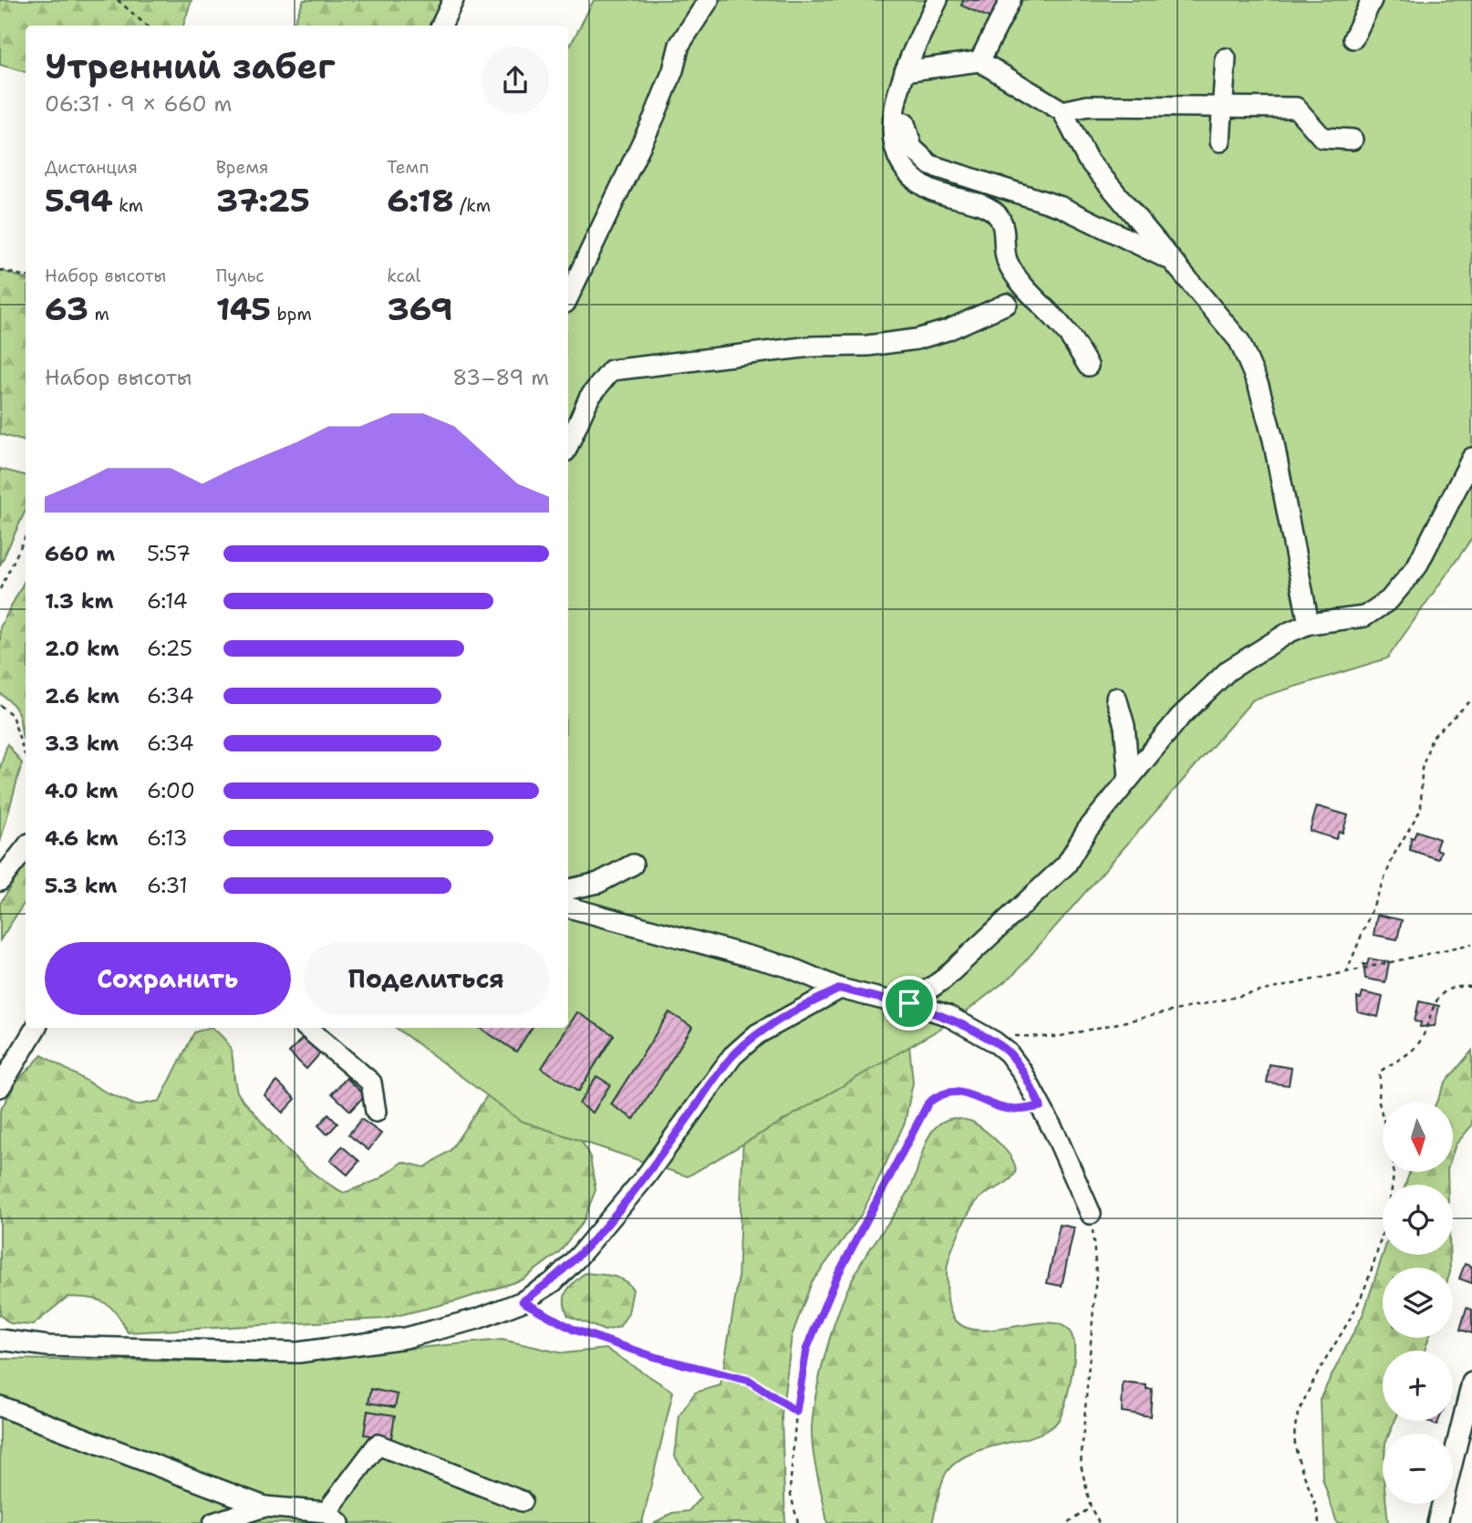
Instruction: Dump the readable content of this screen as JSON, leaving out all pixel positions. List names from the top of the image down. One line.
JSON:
{"north":"bottom","page":{"heading":["Утренний забег","06:31 · 9 × 660 m"],"stats":[["Дистанция","5.94 km"],["Время","37:25"],["Темп","6:18 /km"],["Набор высоты","63 m"],["Пульс","145 bpm"],["kcal","369"]],"chart":["Набор высоты","83–89 m"],"list":[{"name":"660 m","note":"5:57"},{"name":"1.3 km","note":"6:14"},{"name":"2.0 km","note":"6:25"},{"name":"2.6 km","note":"6:34"},{"name":"3.3 km","note":"6:34"},{"name":"4.0 km","note":"6:00"},{"name":"4.6 km","note":"6:13"},{"name":"5.3 km","note":"6:31"}],"buttons":["Сохранить","Поделиться"],"map_buttons":["+","−"]}}
